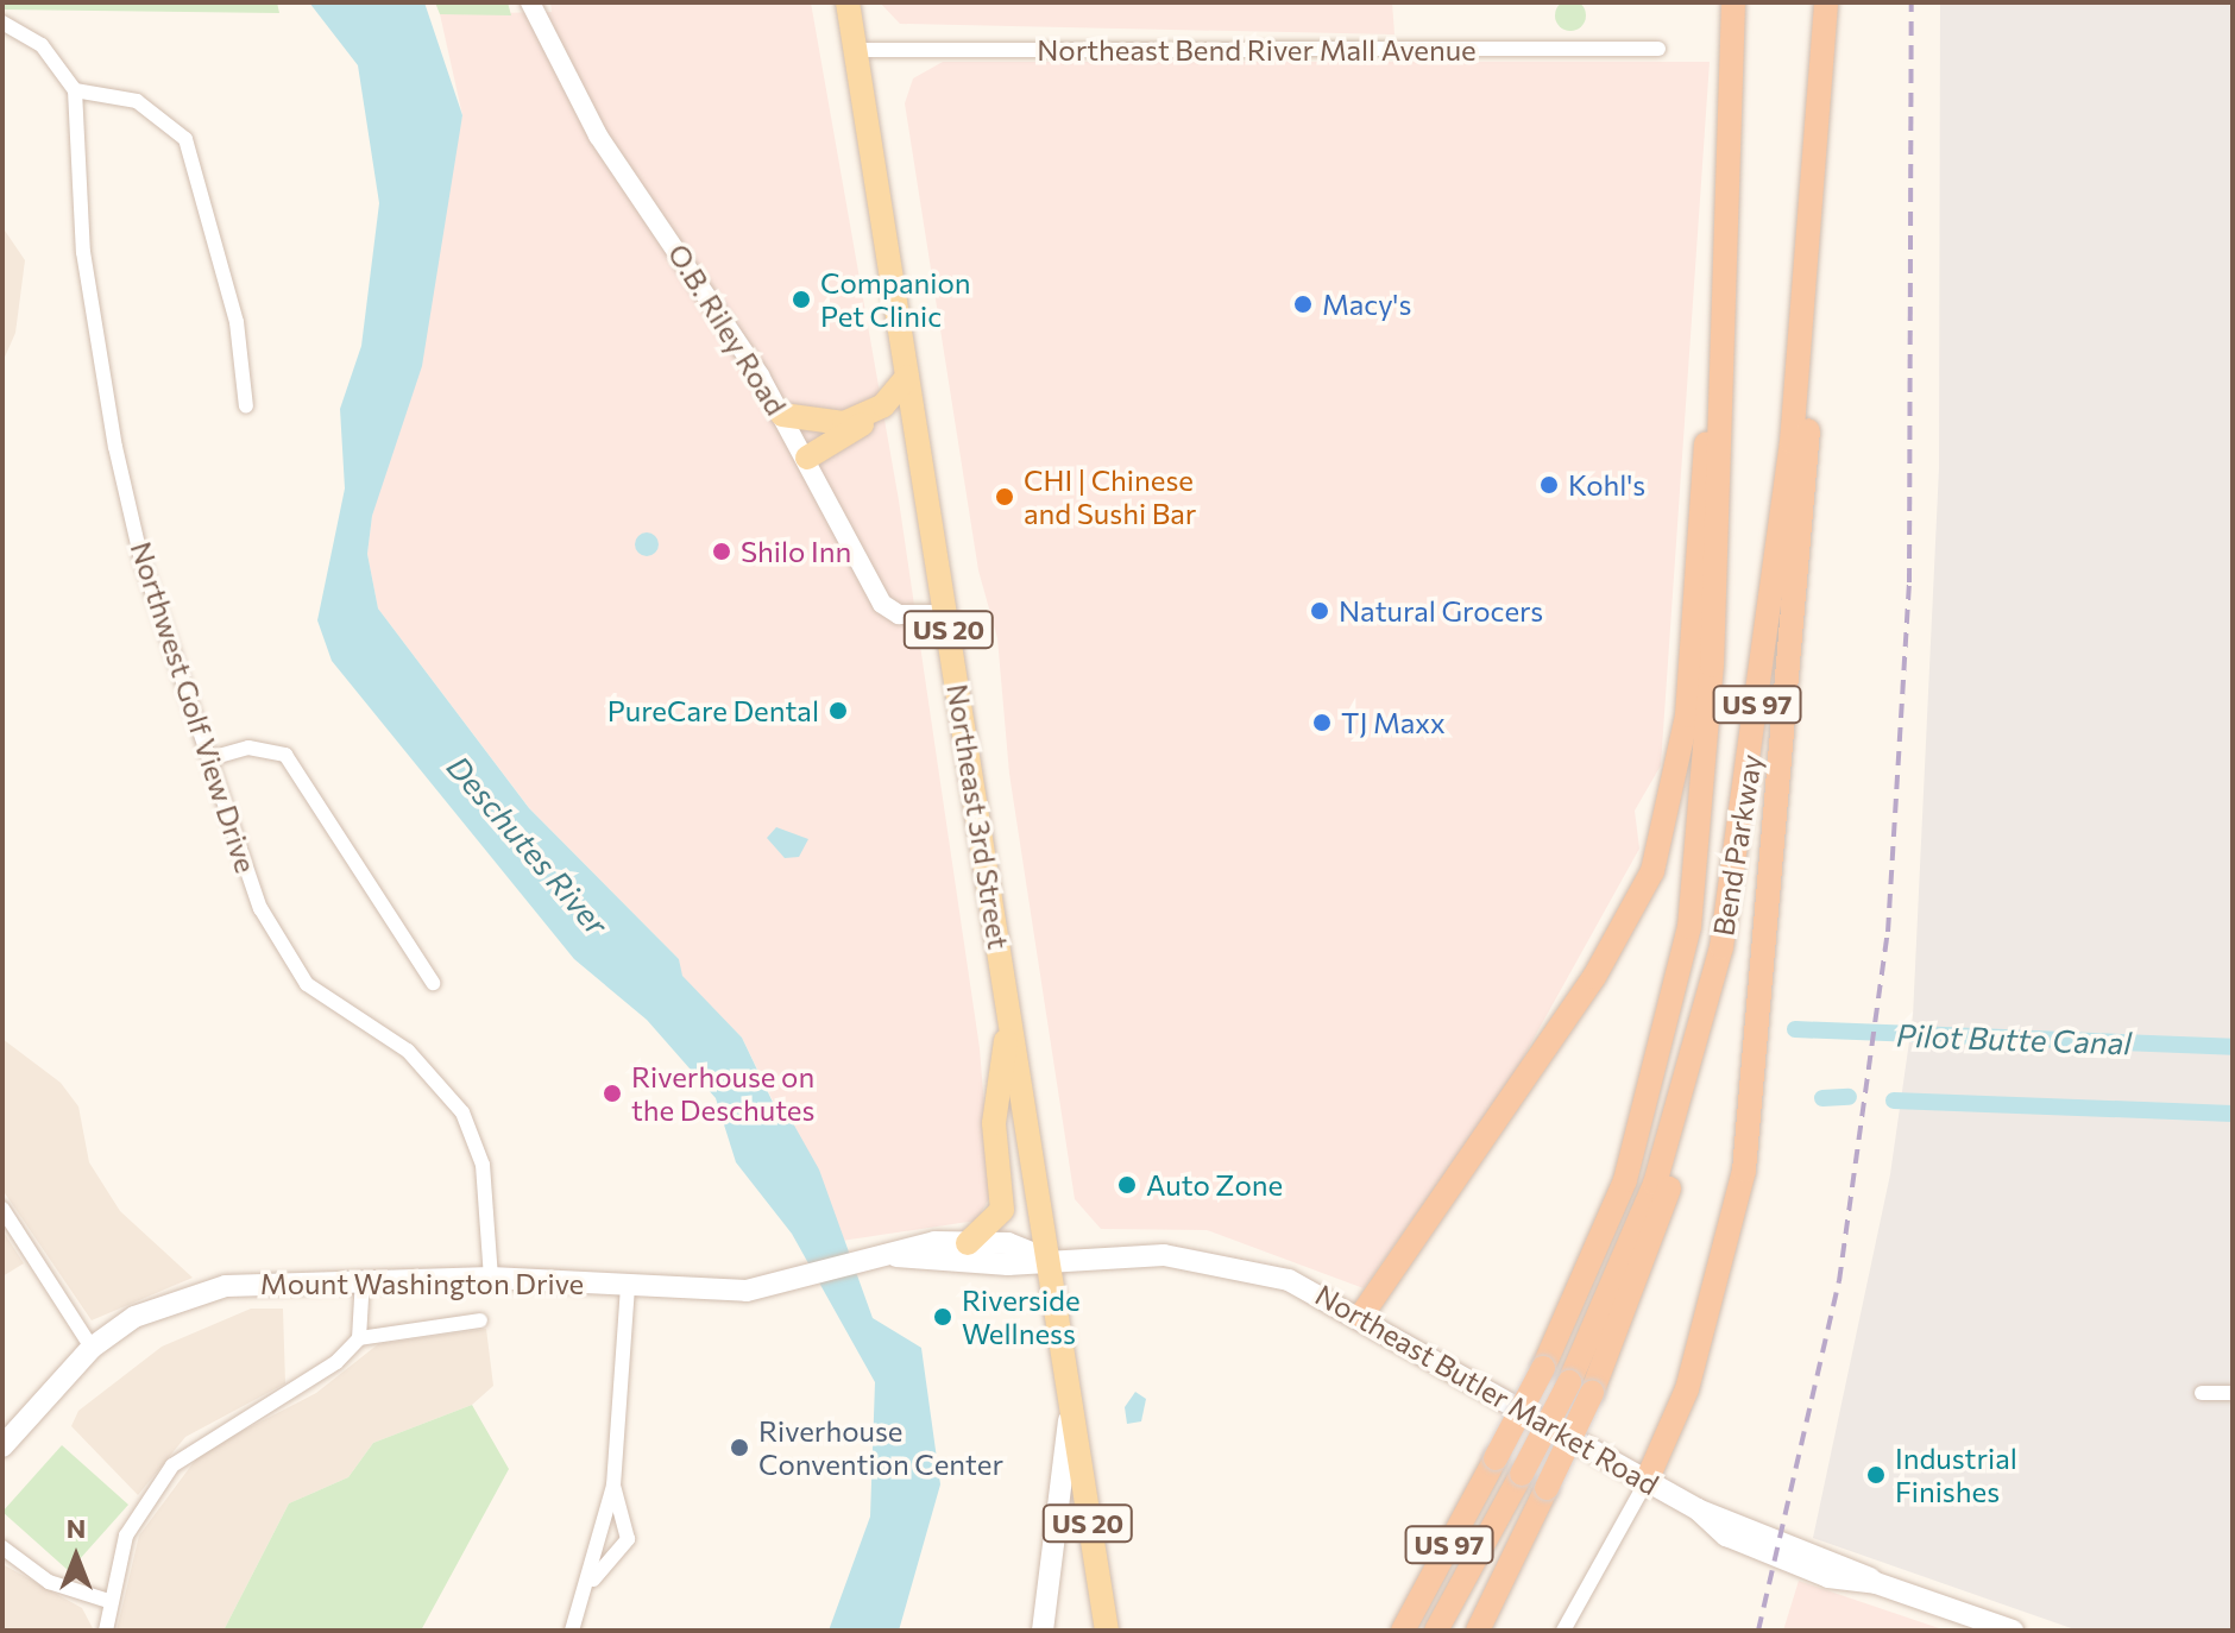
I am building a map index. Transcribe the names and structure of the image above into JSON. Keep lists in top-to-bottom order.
{
  "streets": {
    "highway": ["US 97", "Bend Parkway"],
    "main road": [
      "US 20",
      "Northeast 3rd Street",
      "Mount Washington Drive",
      "Northeast Butler Market Road"
    ],
    "street": ["Northeast Bend River Mall Avenue", "O.B. Riley Road", "Northwest Golf View Drive"]
  },
  "crossings": [
    ["Northeast Bend River Mall Avenue", "Northeast 3rd Street"],
    ["O.B. Riley Road", "Northeast 3rd Street"],
    ["Northwest Golf View Drive", "Mount Washington Drive"],
    ["Northeast 3rd Street", "Mount Washington Drive"],
    ["Northeast 3rd Street", "Northeast Butler Market Road"],
    ["Mount Washington Drive", "Northeast Butler Market Road"]
  ],
  "water": ["Deschutes River", "Pilot Butte Canal"],
  "places": [
    "Companion Pet Clinic",
    "Macy's",
    "Kohl's",
    "CHI | Chinese and Sushi Bar",
    "Shilo Inn",
    "Natural Grocers",
    "PureCare Dental",
    "TJ Maxx",
    "Riverhouse on the Deschutes",
    "Auto Zone",
    "Riverside Wellness",
    "Riverhouse Convention Center",
    "Industrial Finishes"
  ],
  "north": "top"
}
